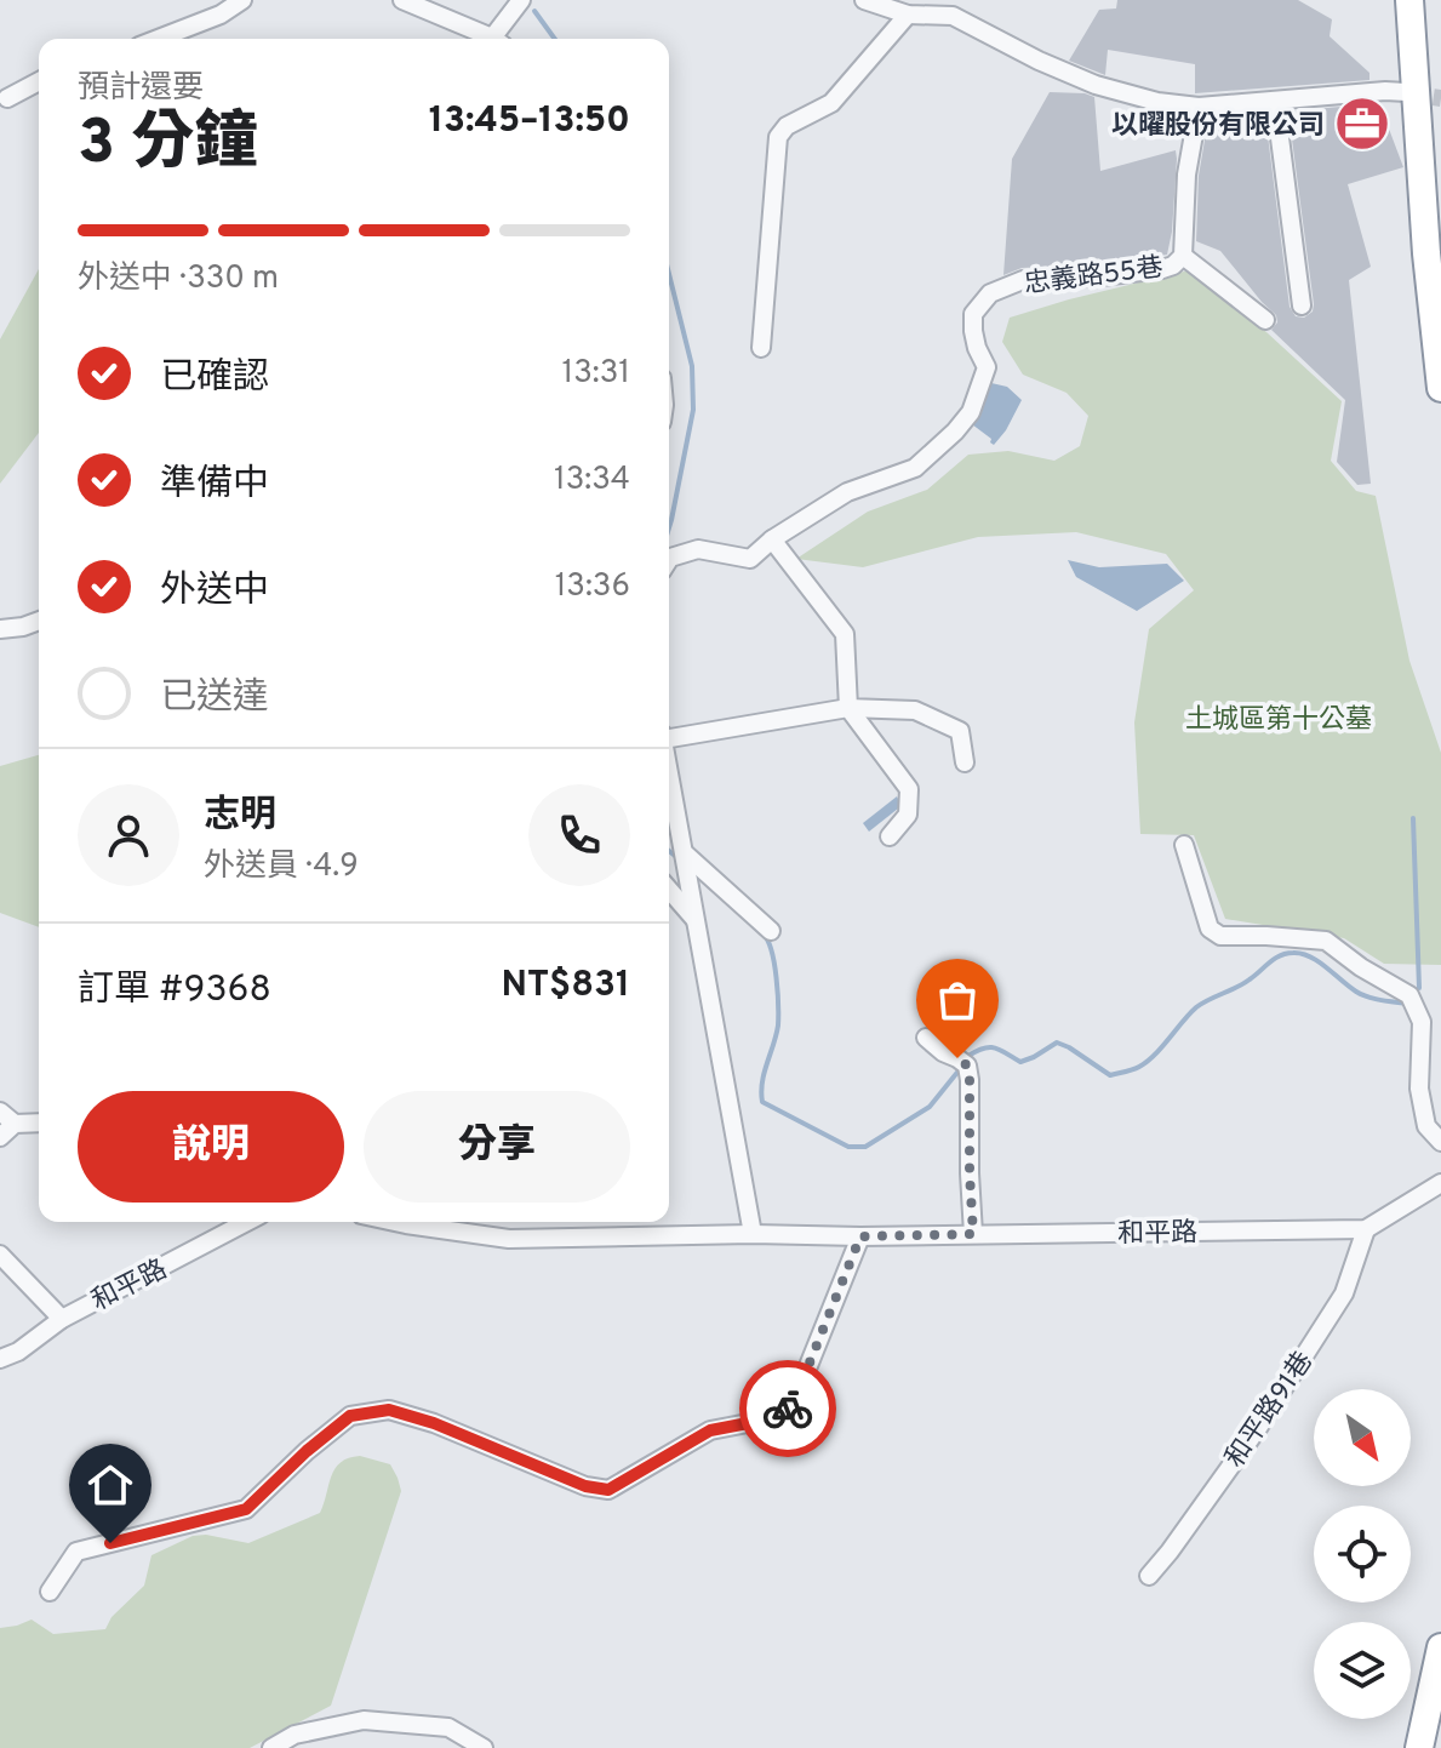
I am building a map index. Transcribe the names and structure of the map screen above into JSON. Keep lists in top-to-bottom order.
{
  "streets": {
    "street": ["忠義路55巷", "和平路", "和平路91巷"]
  },
  "crossings": [
    ["和平路", "和平路91巷"]
  ],
  "parks": ["土城區第十公墓"],
  "places": {
    "office": ["以曜股份有限公司"]
  },
  "north": "bottom right",
  "page": {
    "heading": ["3 分鐘", "預計還要", "13:45–13:50"],
    "panel": [
      "志明",
      "外送員 · 4.9",
      "訂單 #9368",
      "NT$831"
    ],
    "bar": "外送中 · 330 m",
    "list": [
      ["已確認", "13:31"],
      ["準備中", "13:34"],
      ["外送中", "13:36"],
      "已送達"
    ],
    "buttons": ["說明", "分享"]
  }
}
